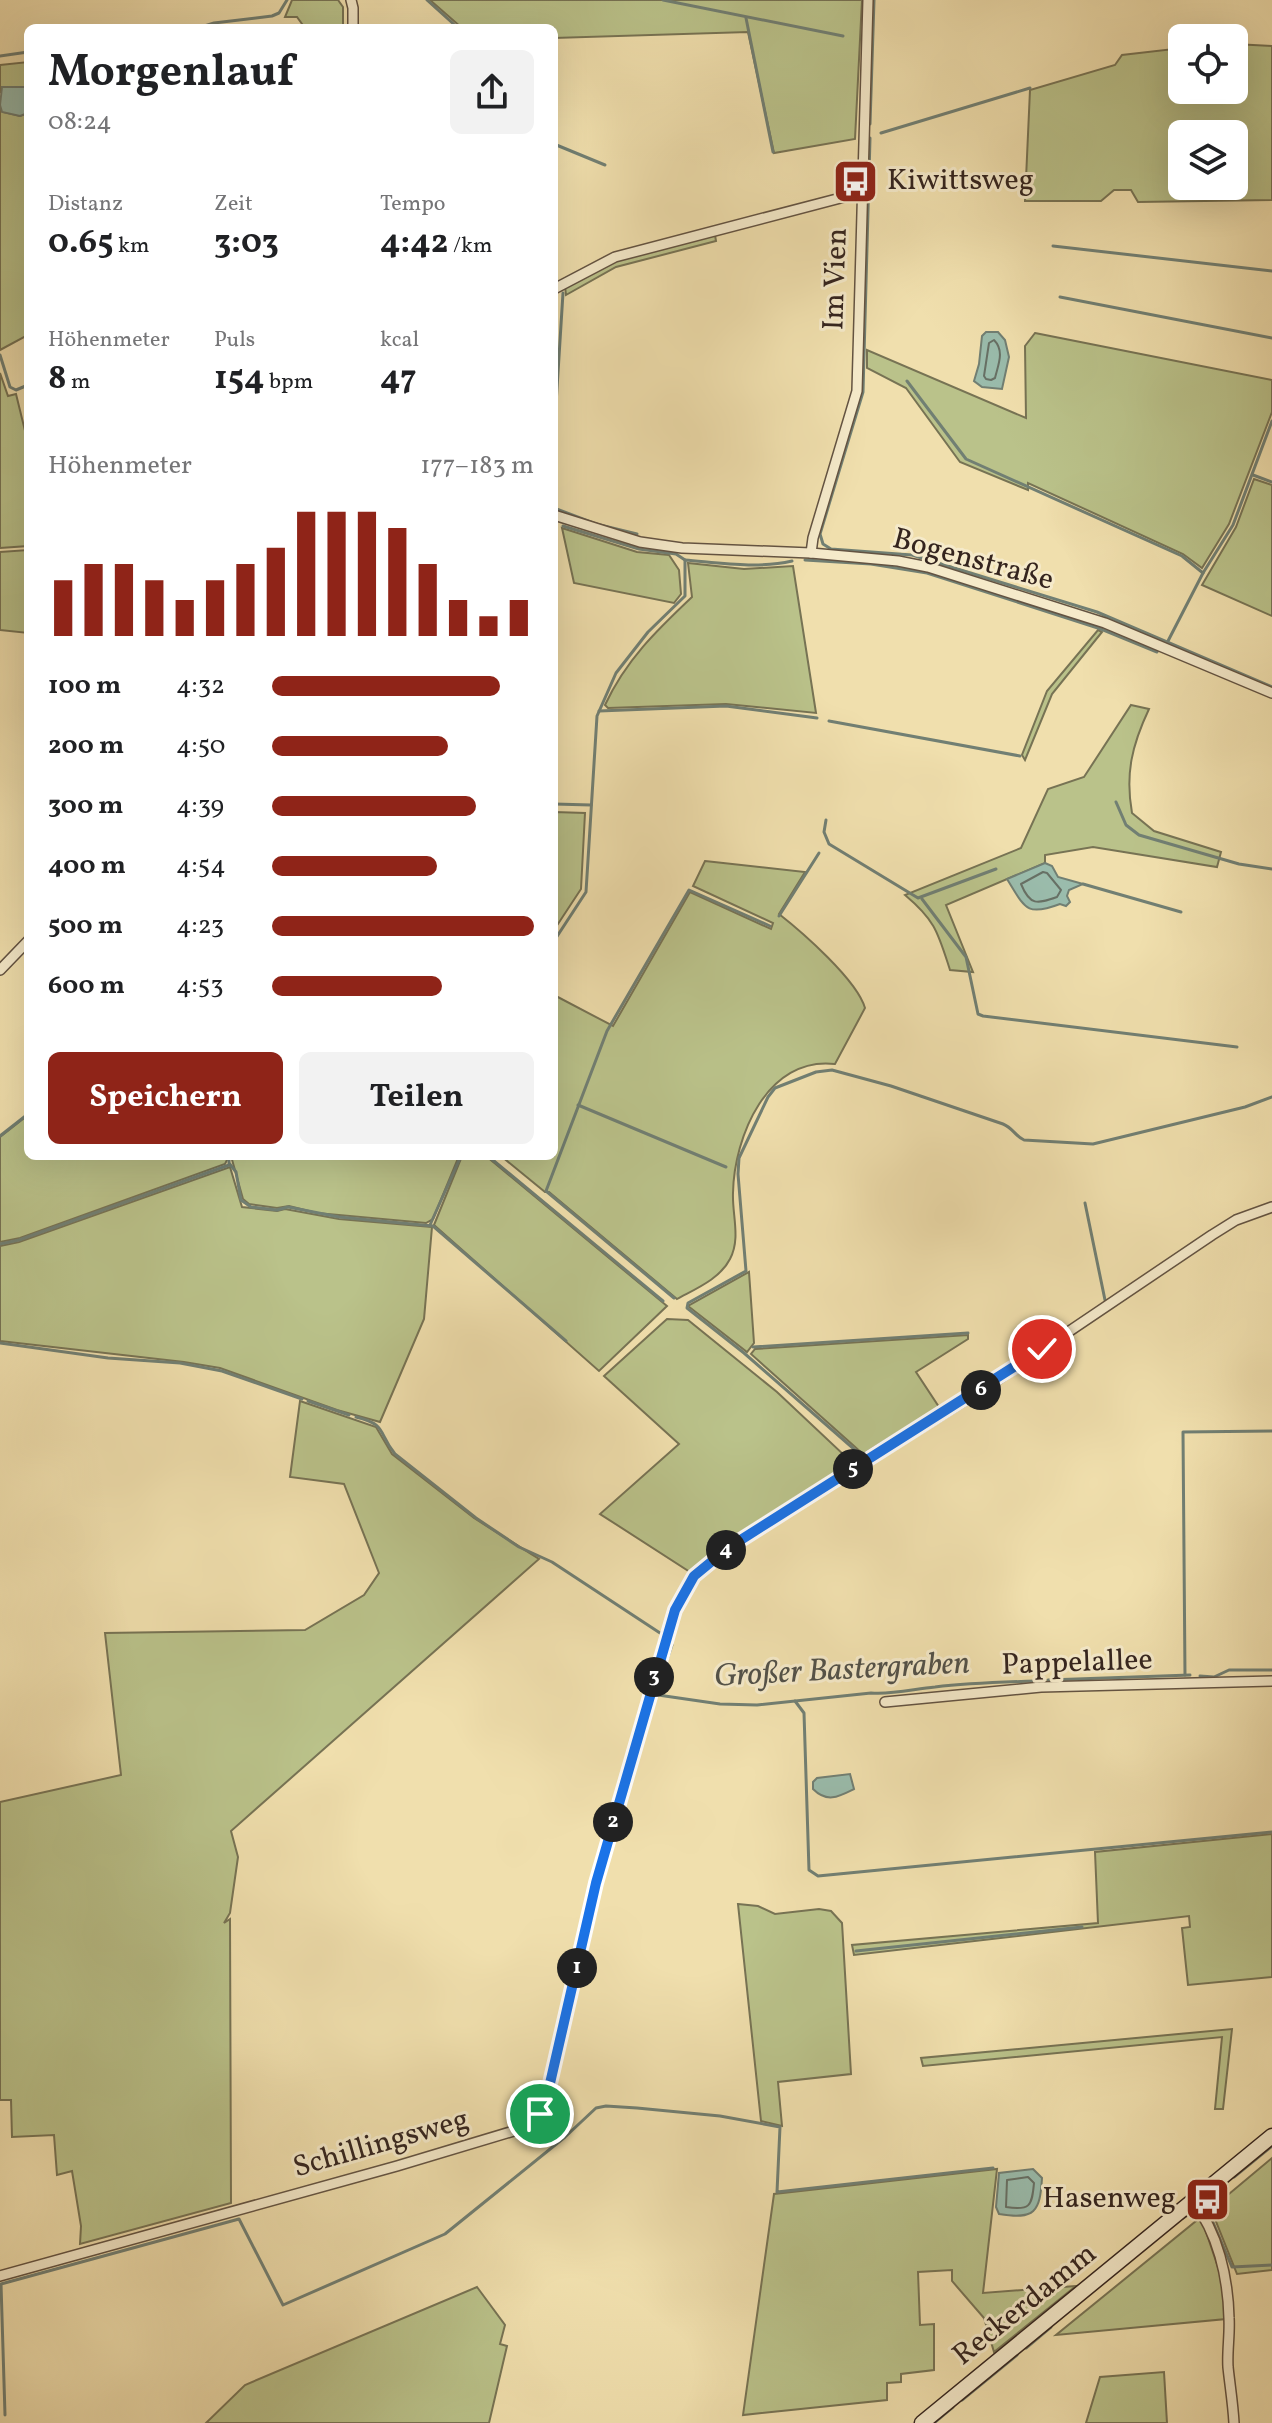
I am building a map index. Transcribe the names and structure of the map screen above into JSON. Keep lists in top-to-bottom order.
{
  "streets": {
    "street": [
      "Im Vien",
      "Bogenstraße",
      "Pappelallee",
      "Schillingsweg",
      "Reckerdamm"
    ]
  },
  "crossings": [
    ["Im Vien", "Bogenstraße"]
  ],
  "water": ["Großer Bastergraben"],
  "places": {
    "bus stop": ["Kiwittsweg", "Hasenweg"]
  },
  "page": {
    "heading": ["Morgenlauf", "08:24"],
    "stats": [
      ["Distanz", "0.65 km"],
      ["Zeit", "3:03"],
      ["Tempo", "4:42 /km"],
      ["Höhenmeter", "8 m"],
      ["Puls", "154 bpm"],
      ["kcal", "47"]
    ],
    "chart": ["Höhenmeter", "177–183 m"],
    "list": [
      {
        "name": "100 m",
        "note": "4:32"
      },
      {
        "name": "200 m",
        "note": "4:50"
      },
      {
        "name": "300 m",
        "note": "4:39"
      },
      {
        "name": "400 m",
        "note": "4:54"
      },
      {
        "name": "500 m",
        "note": "4:23"
      },
      {
        "name": "600 m",
        "note": "4:53"
      }
    ],
    "buttons": ["Speichern", "Teilen"],
    "pins": [
      "6",
      "5",
      "4",
      "3",
      "2",
      "1"
    ]
  }
}
